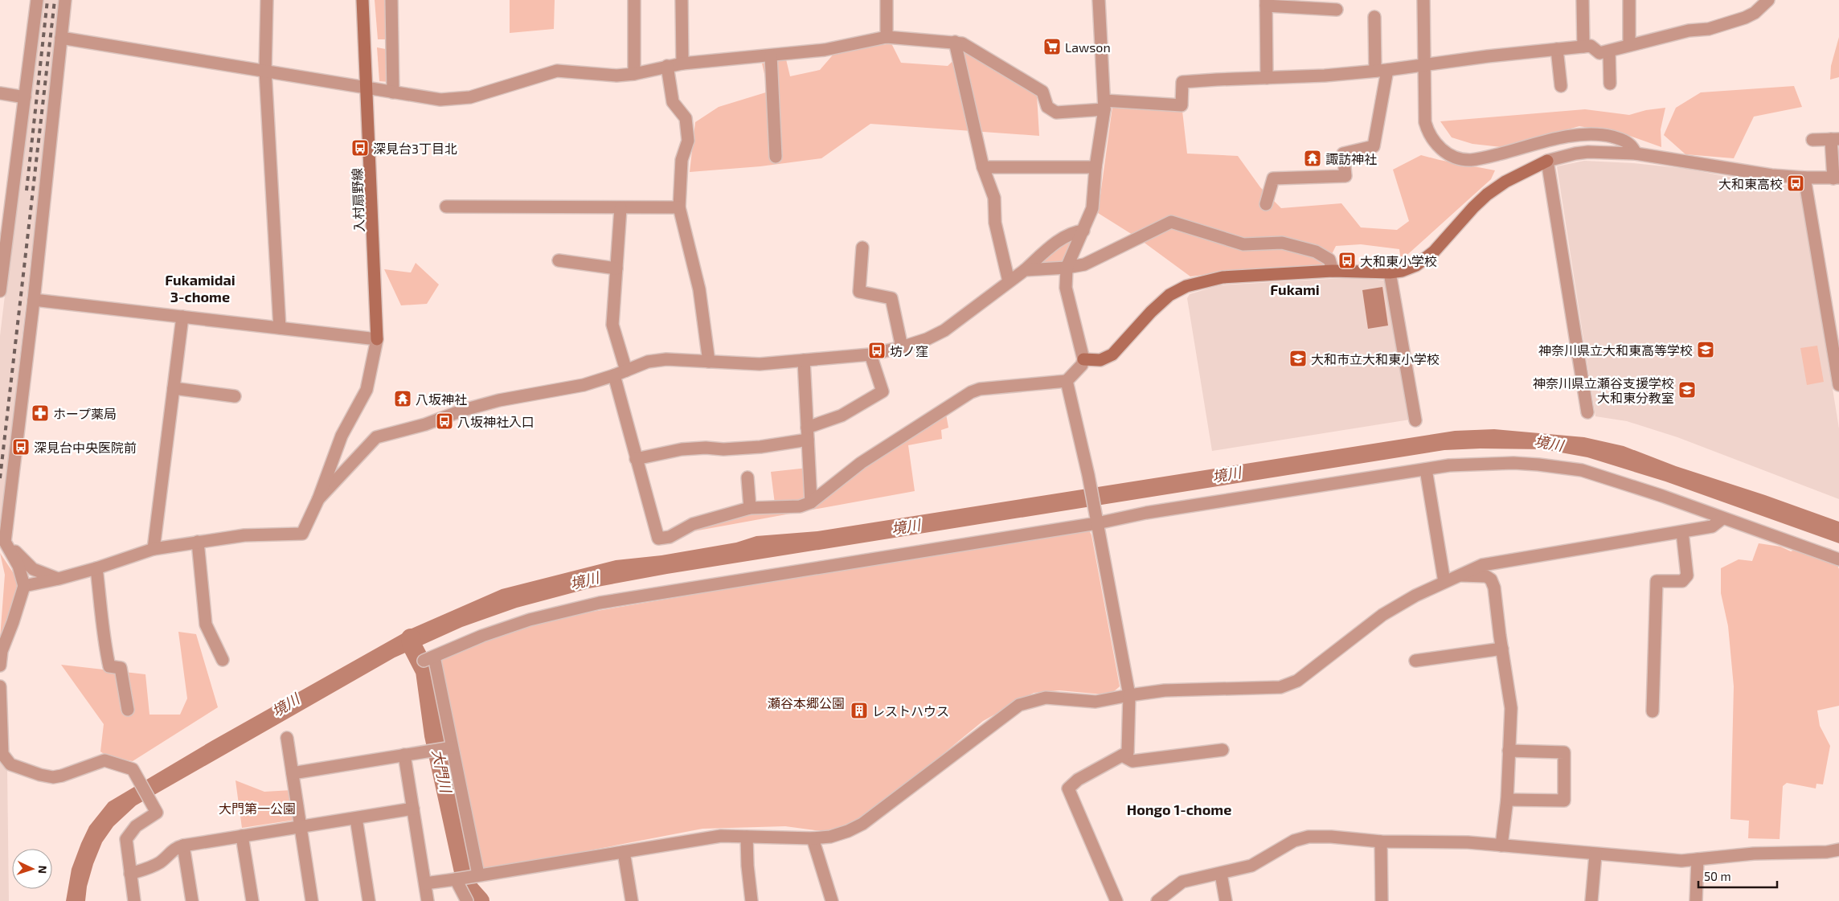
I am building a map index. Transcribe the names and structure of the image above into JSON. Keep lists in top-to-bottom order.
{
  "streets": {
    "street": ["入村扇野線"]
  },
  "districts": ["Fukamidai 3-chome", "Fukami", "Hongo 1-chome"],
  "water": ["境川", "大門川"],
  "parks": ["瀬谷本郷公園", "大門第一公園"],
  "places": {
    "supermarket": ["Lawson"],
    "bus stop": [
      "深見台3丁目北",
      "大和東高校",
      "大和東小学校",
      "坊ノ窪",
      "八坂神社入口",
      "深見台中央医院前"
    ],
    "temple": ["諏訪神社", "八坂神社"],
    "school or university": ["神奈川県立大和東高等学校", "大和市立大和東小学校", "神奈川県立瀬谷支援学校 大和東分教室"],
    "pharmacy": ["ホープ薬局"],
    "building": ["レストハウス"]
  },
  "scale_bar": "50 m",
  "north": "right"
}
